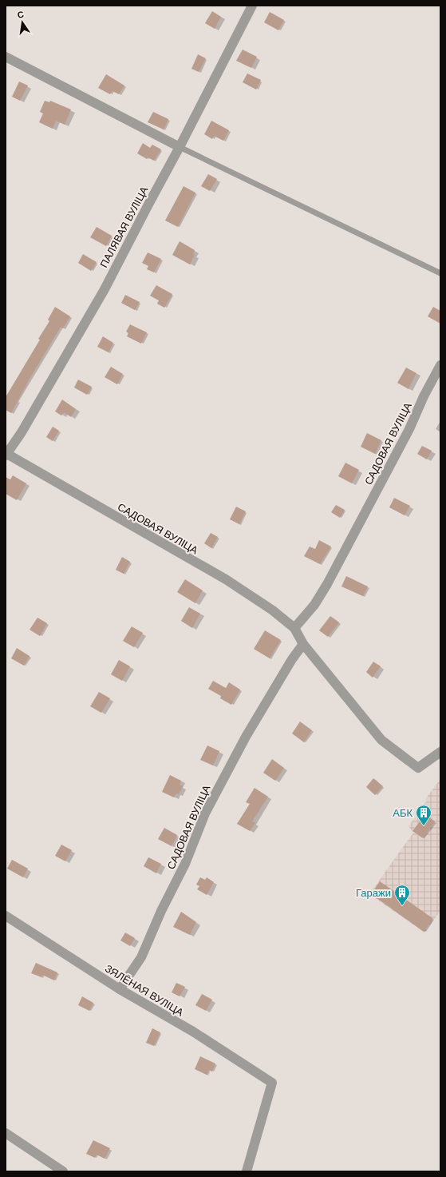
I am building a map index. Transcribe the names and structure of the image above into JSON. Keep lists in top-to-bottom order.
{
  "streets": {
    "street": ["ПАЛЯВАЯ ВУЛІЦА", "САДОВАЯ ВУЛІЦА", "ЗЯЛЁНАЯ ВУЛІЦА"]
  },
  "crossings": [
    ["ПАЛЯВАЯ ВУЛІЦА", "САДОВАЯ ВУЛІЦА"],
    ["САДОВАЯ ВУЛІЦА", "ЗЯЛЁНАЯ ВУЛІЦА"]
  ],
  "places": {
    "building": ["АБК", "Гаражи"]
  },
  "north": "top"
}
